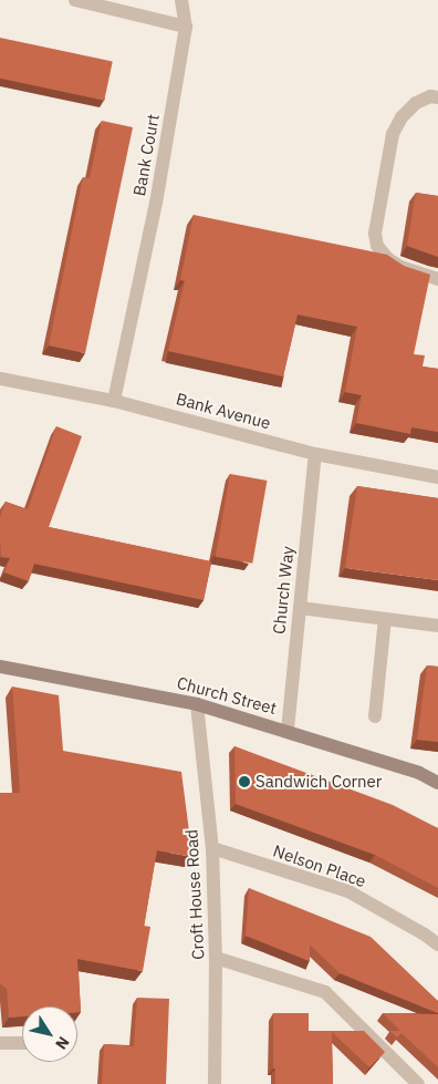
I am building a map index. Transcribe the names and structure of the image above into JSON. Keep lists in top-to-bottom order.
{
  "streets": {
    "main road": ["Church Street"],
    "street": [
      "Bank Court",
      "Bank Avenue",
      "Church Way",
      "Nelson Place",
      "Croft House Road"
    ]
  },
  "crossings": [
    ["Bank Court", "Bank Avenue"],
    ["Bank Avenue", "Church Way"],
    ["Church Way", "Church Street"],
    ["Church Street", "Croft House Road"],
    ["Nelson Place", "Croft House Road"]
  ],
  "places": ["Sandwich Corner"],
  "north": "bottom right"
}
